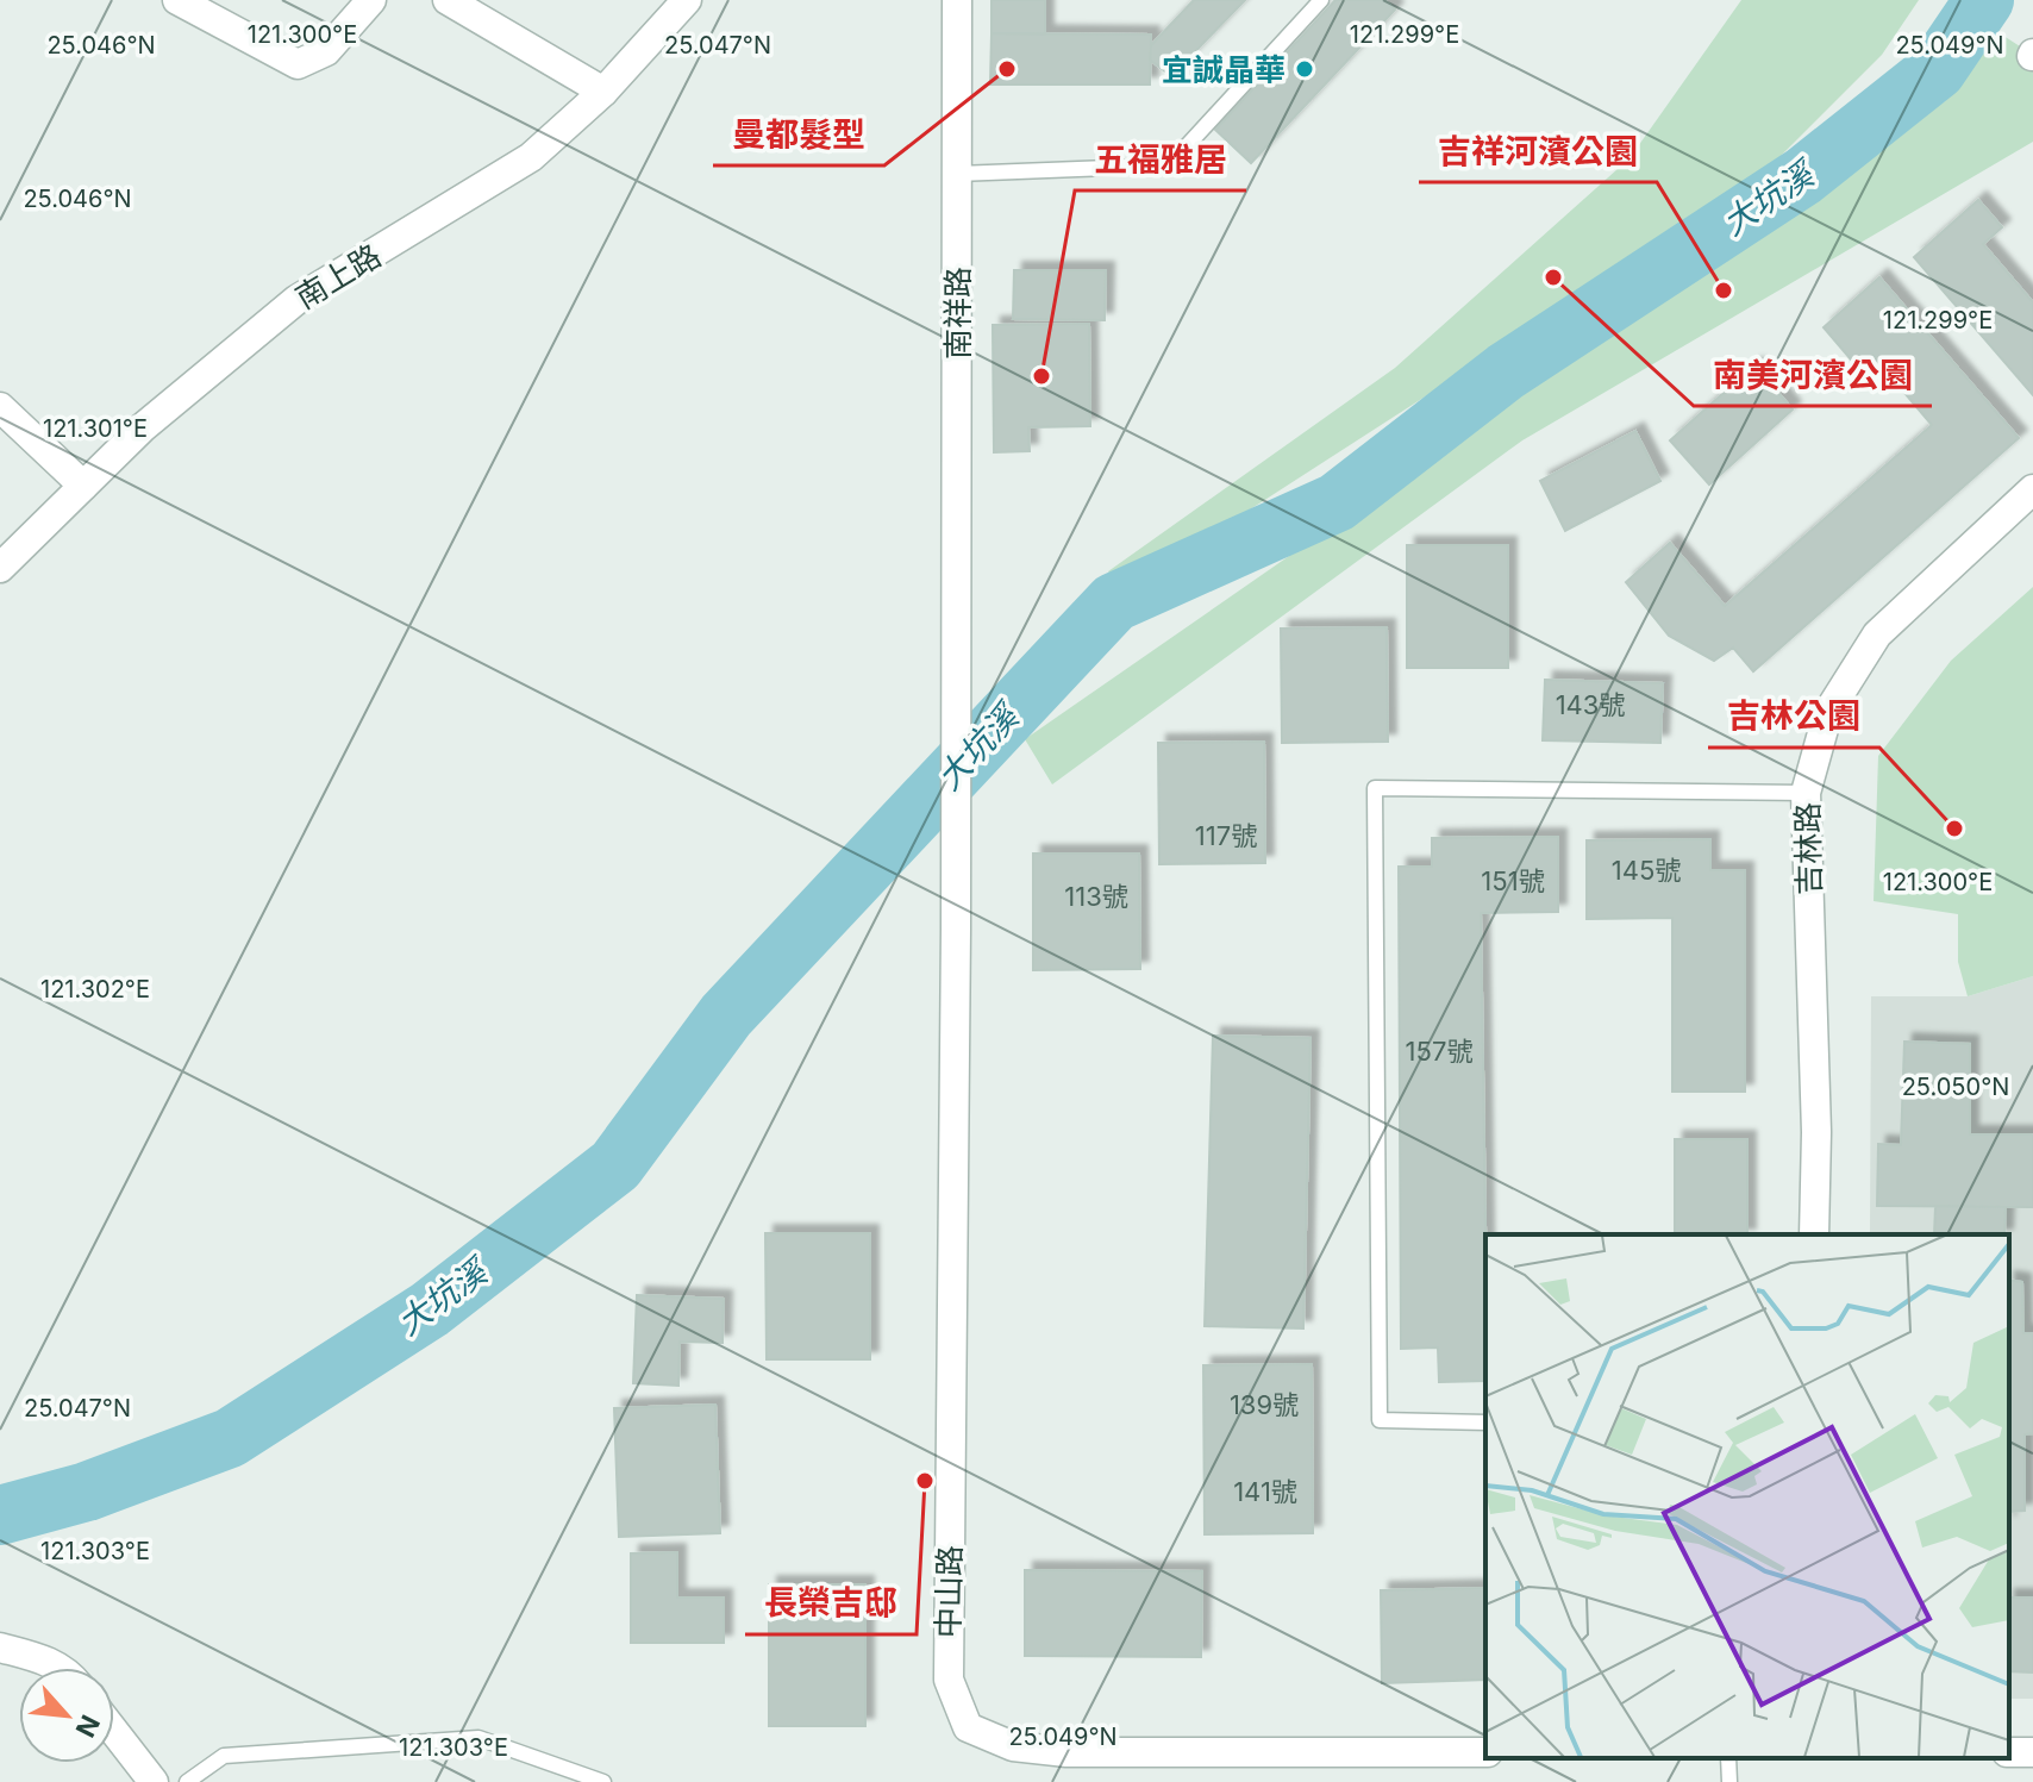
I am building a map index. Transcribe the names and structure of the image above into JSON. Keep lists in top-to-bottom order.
{
  "streets": {
    "street": [
      "南上路",
      "南祥路",
      "吉林路",
      "中山路"
    ]
  },
  "crossings": [
    ["南祥路", "中山路"]
  ],
  "water": ["大坑溪"],
  "places": [
    "曼都髮型",
    "宜誠晶華",
    "南美河濱公園",
    "吉祥河濱公園",
    "五福雅居",
    "吉林公園",
    "長榮吉邸"
  ],
  "house_numbers": [
    "143號",
    "117號",
    "145號",
    "151號",
    "113號",
    "157號",
    "139號",
    "141號"
  ],
  "north": "bottom right",
  "coordinates": [
    "121.300°E",
    "121.299°E",
    "25.046°N",
    "25.047°N",
    "25.049°N",
    "121.301°E",
    "121.302°E",
    "25.050°N",
    "121.303°E"
  ]
}
